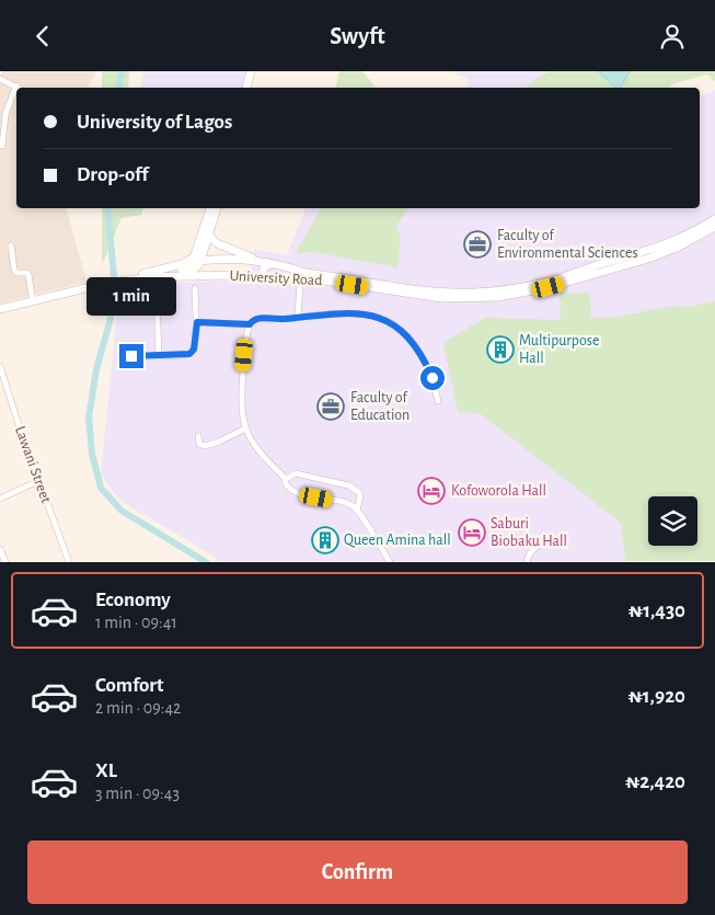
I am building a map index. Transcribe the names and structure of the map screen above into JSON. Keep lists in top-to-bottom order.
{
  "streets": {
    "main road": ["University Road"],
    "street": ["Lawani Street"]
  },
  "places": {
    "office": ["Faculty of Environmental Sciences", "Faculty of Education"],
    "building": ["Multipurpose Hall", "Queen Amina hall"],
    "hotel": ["Kofoworola Hall", "Saburi Biobaku Hall"]
  },
  "page": {
    "header": "Swyft",
    "banner": ["University of Lagos", "Drop-off"],
    "bubble": "1 min",
    "list": [
      {
        "name": "Economy",
        "note": "1 min · 09:41",
        "value": "₦1,430"
      },
      {
        "name": "Comfort",
        "note": "2 min · 09:42",
        "value": "₦1,920"
      },
      {
        "name": "XL",
        "note": "3 min · 09:43",
        "value": "₦2,420"
      }
    ],
    "buttons": "Confirm"
  }
}
